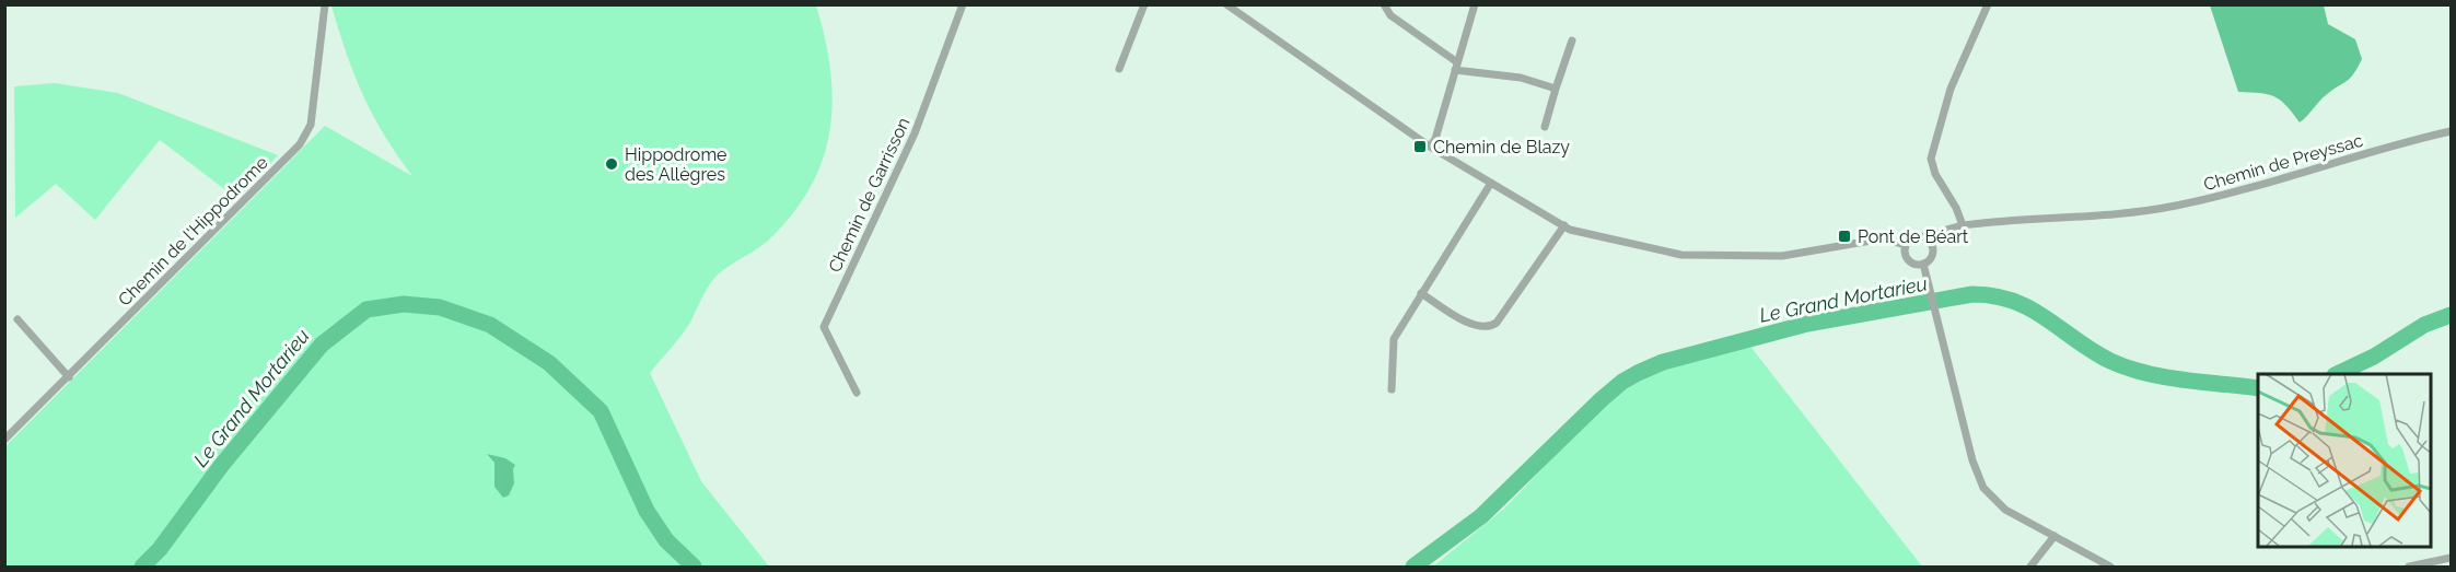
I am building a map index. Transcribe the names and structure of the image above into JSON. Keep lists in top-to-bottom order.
{
  "streets": {
    "street": ["Chemin de Preyssac", "Chemin de Garrisson", "Chemin de l'Hippodrome"]
  },
  "water": ["Le Grand Mortarieu"],
  "places": {
    "transit": ["Chemin de Blazy", "Pont de Béart"],
    "other": ["Hippodrome des Allègres"]
  }
}
